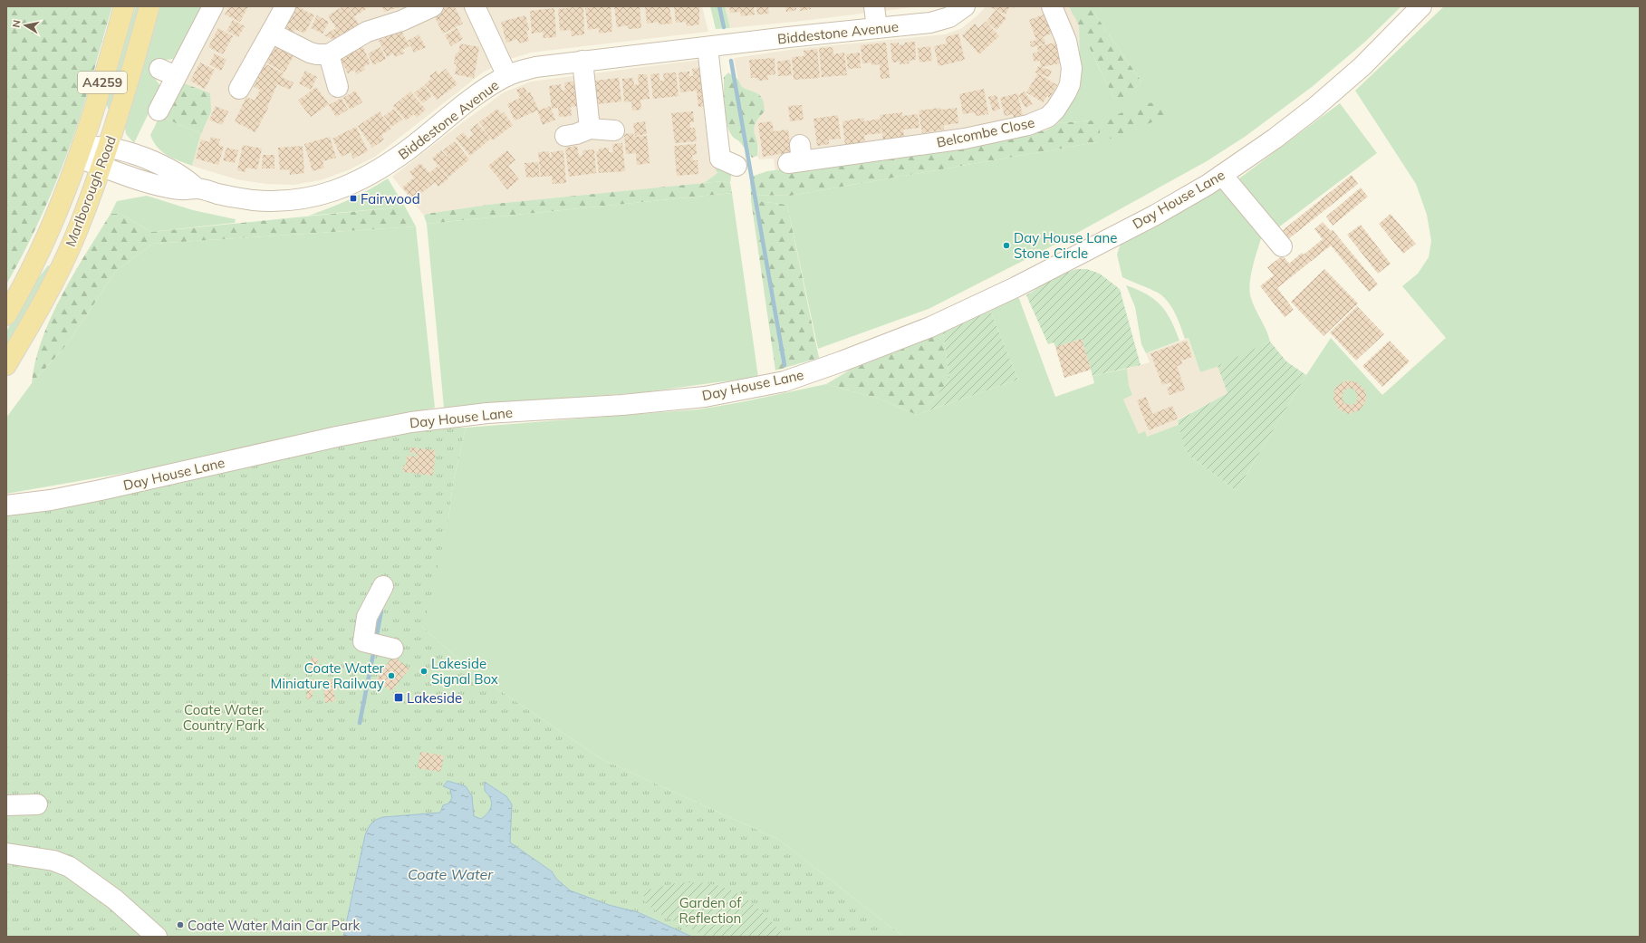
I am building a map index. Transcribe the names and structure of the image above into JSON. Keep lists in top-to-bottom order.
{
  "streets": {
    "main road": ["A4259", "Marlborough Road"],
    "street": ["Biddestone Avenue", "Belcombe Close", "Day House Lane"]
  },
  "crossings": [
    ["Biddestone Avenue", "Marlborough Road"]
  ],
  "water": ["Coate Water"],
  "parks": ["Coate Water Country Park", "Garden of Reflection"],
  "places": {
    "transit": ["Fairwood", "Lakeside"],
    "other": [
      "Day House Lane Stone Circle",
      "Lakeside Signal Box",
      "Coate Water Miniature Railway",
      "Coate Water Main Car Park"
    ]
  },
  "north": "left"
}
